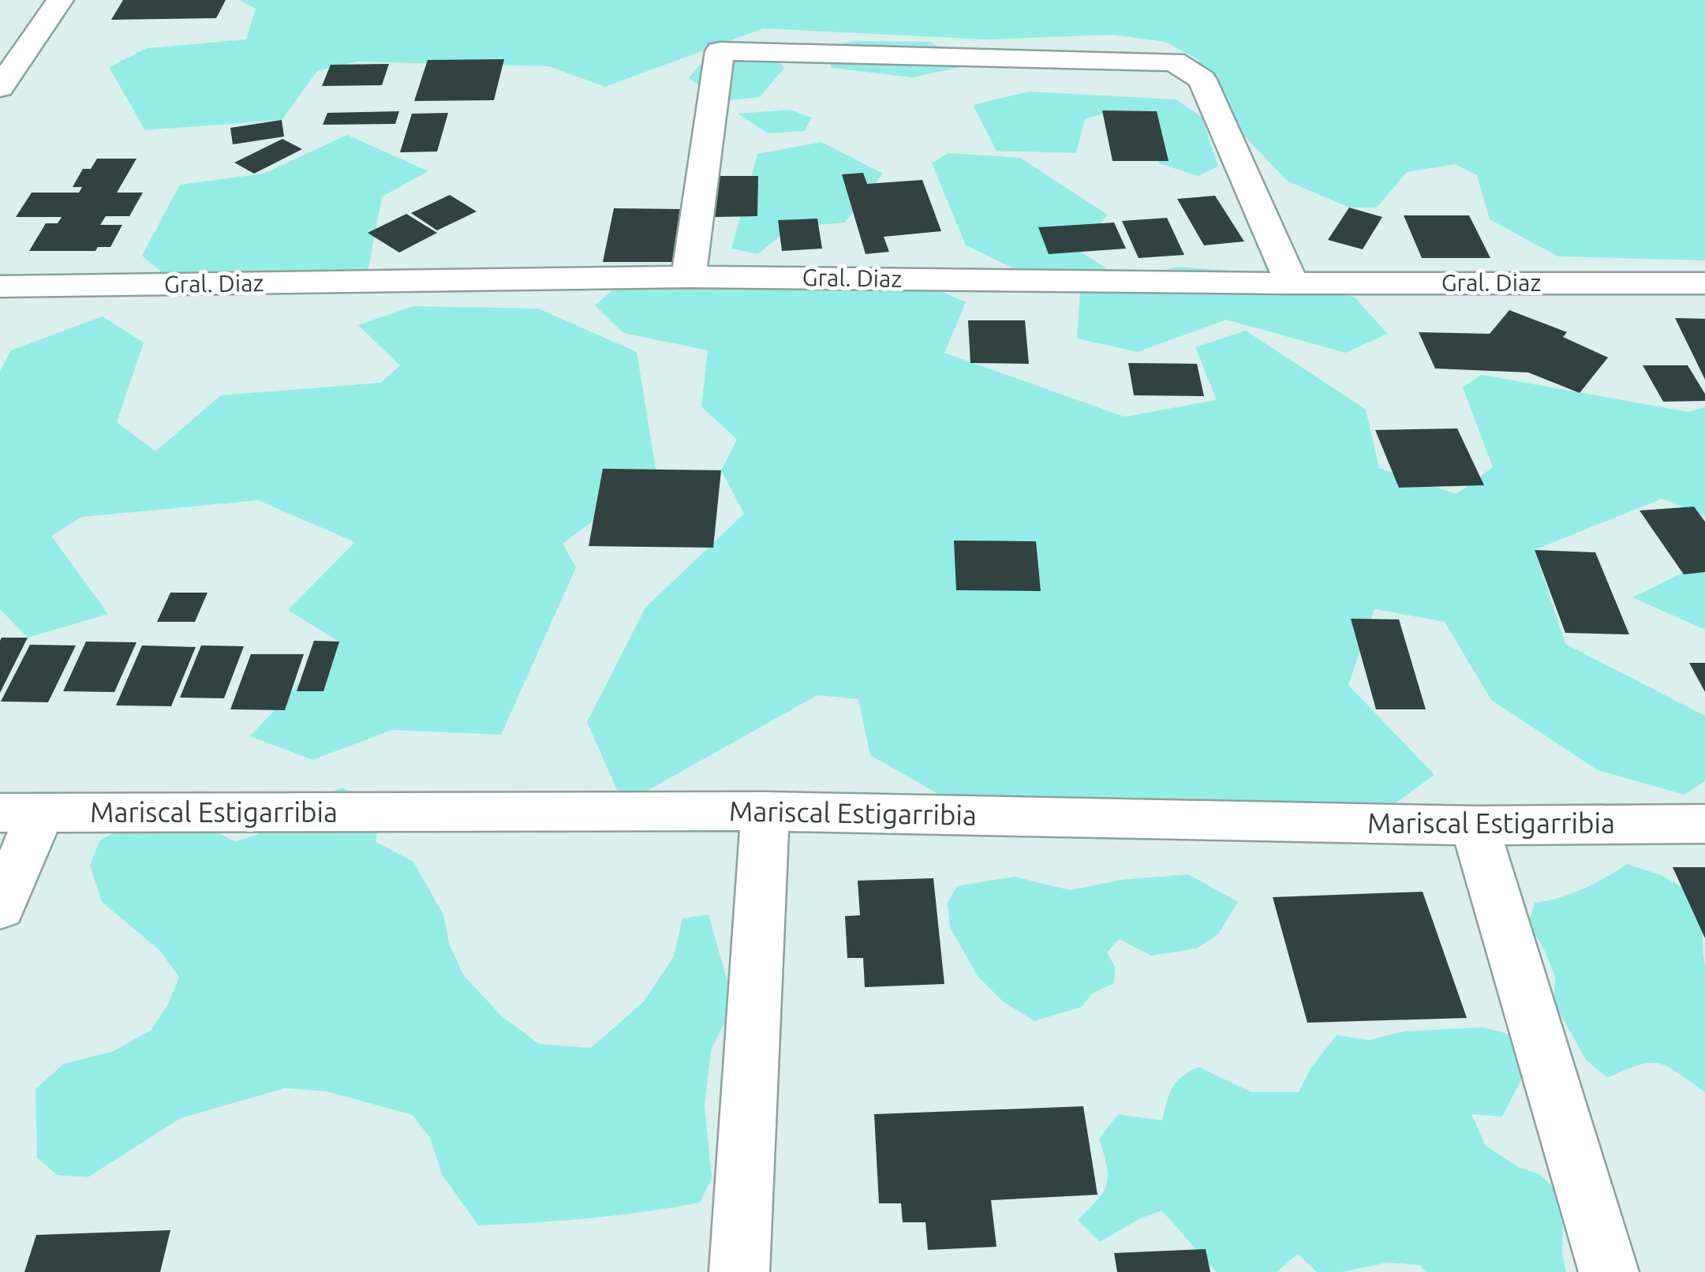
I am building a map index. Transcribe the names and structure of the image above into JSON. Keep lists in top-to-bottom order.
{
  "streets": {
    "street": ["Gral. Diaz", "Mariscal Estigarribia"]
  }
}
